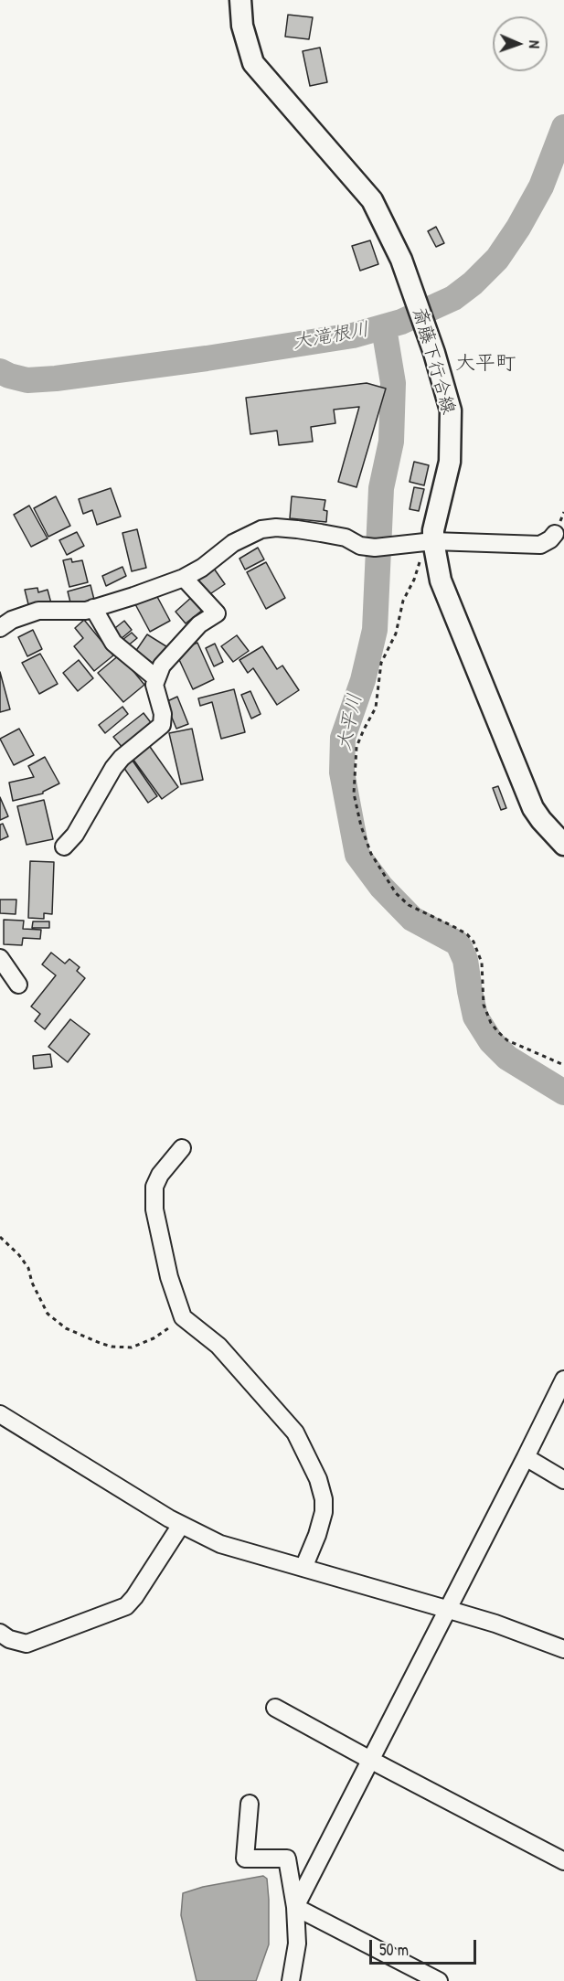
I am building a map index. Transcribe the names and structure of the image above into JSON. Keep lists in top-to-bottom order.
{
  "streets": {
    "main road": ["斎藤下行合線"]
  },
  "districts": ["大平町"],
  "water": ["大滝根川", "大平川"],
  "scale_bar": "50 m",
  "north": "right"
}
